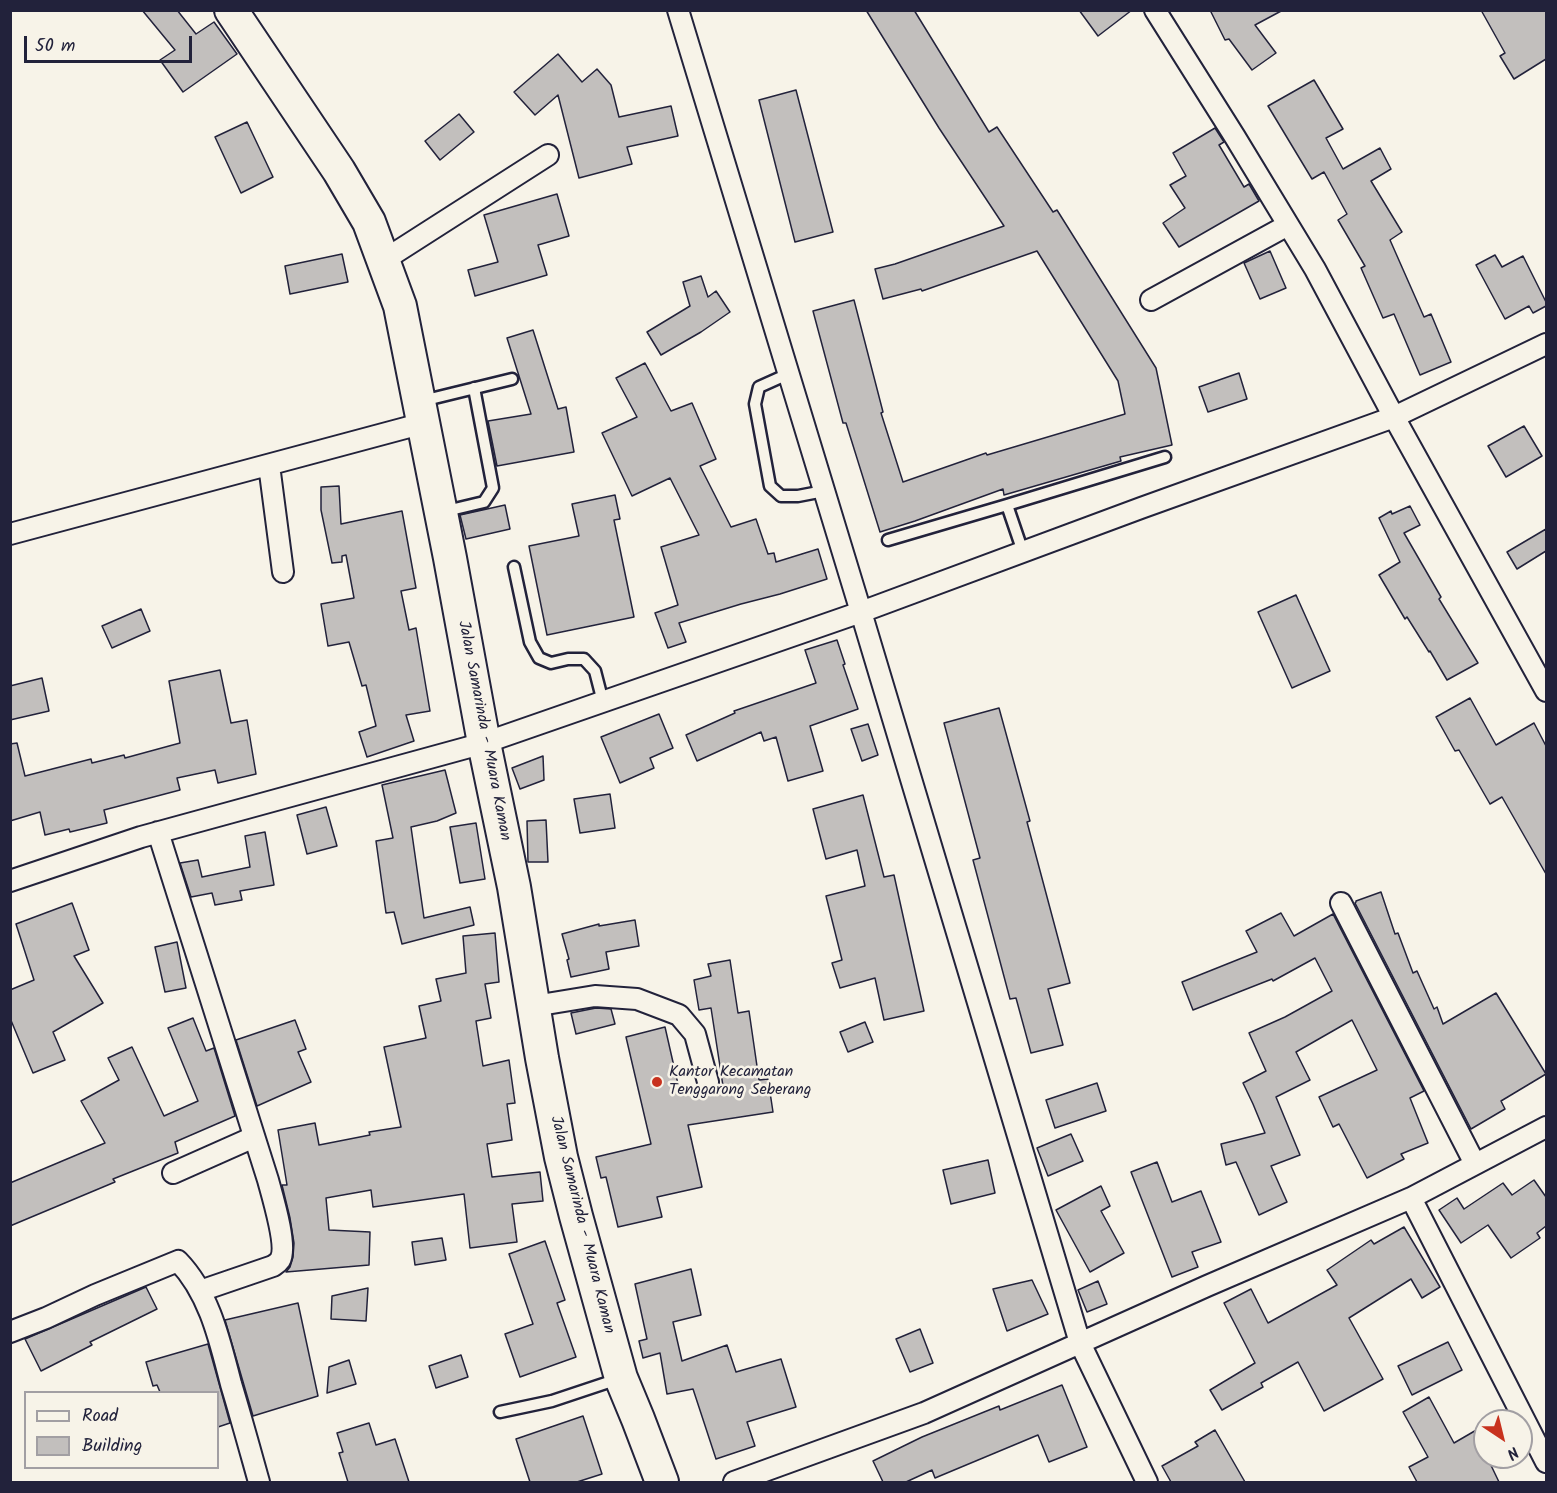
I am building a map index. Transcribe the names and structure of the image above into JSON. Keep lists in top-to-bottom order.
{
  "streets": {
    "main road": ["Jalan Samarinda - Muara Kaman"]
  },
  "places": ["Kantor Kecamatan Tenggarong Seberang"],
  "legend": ["Road", "Building"],
  "scale_bar": "50 m",
  "north": "bottom right"
}
